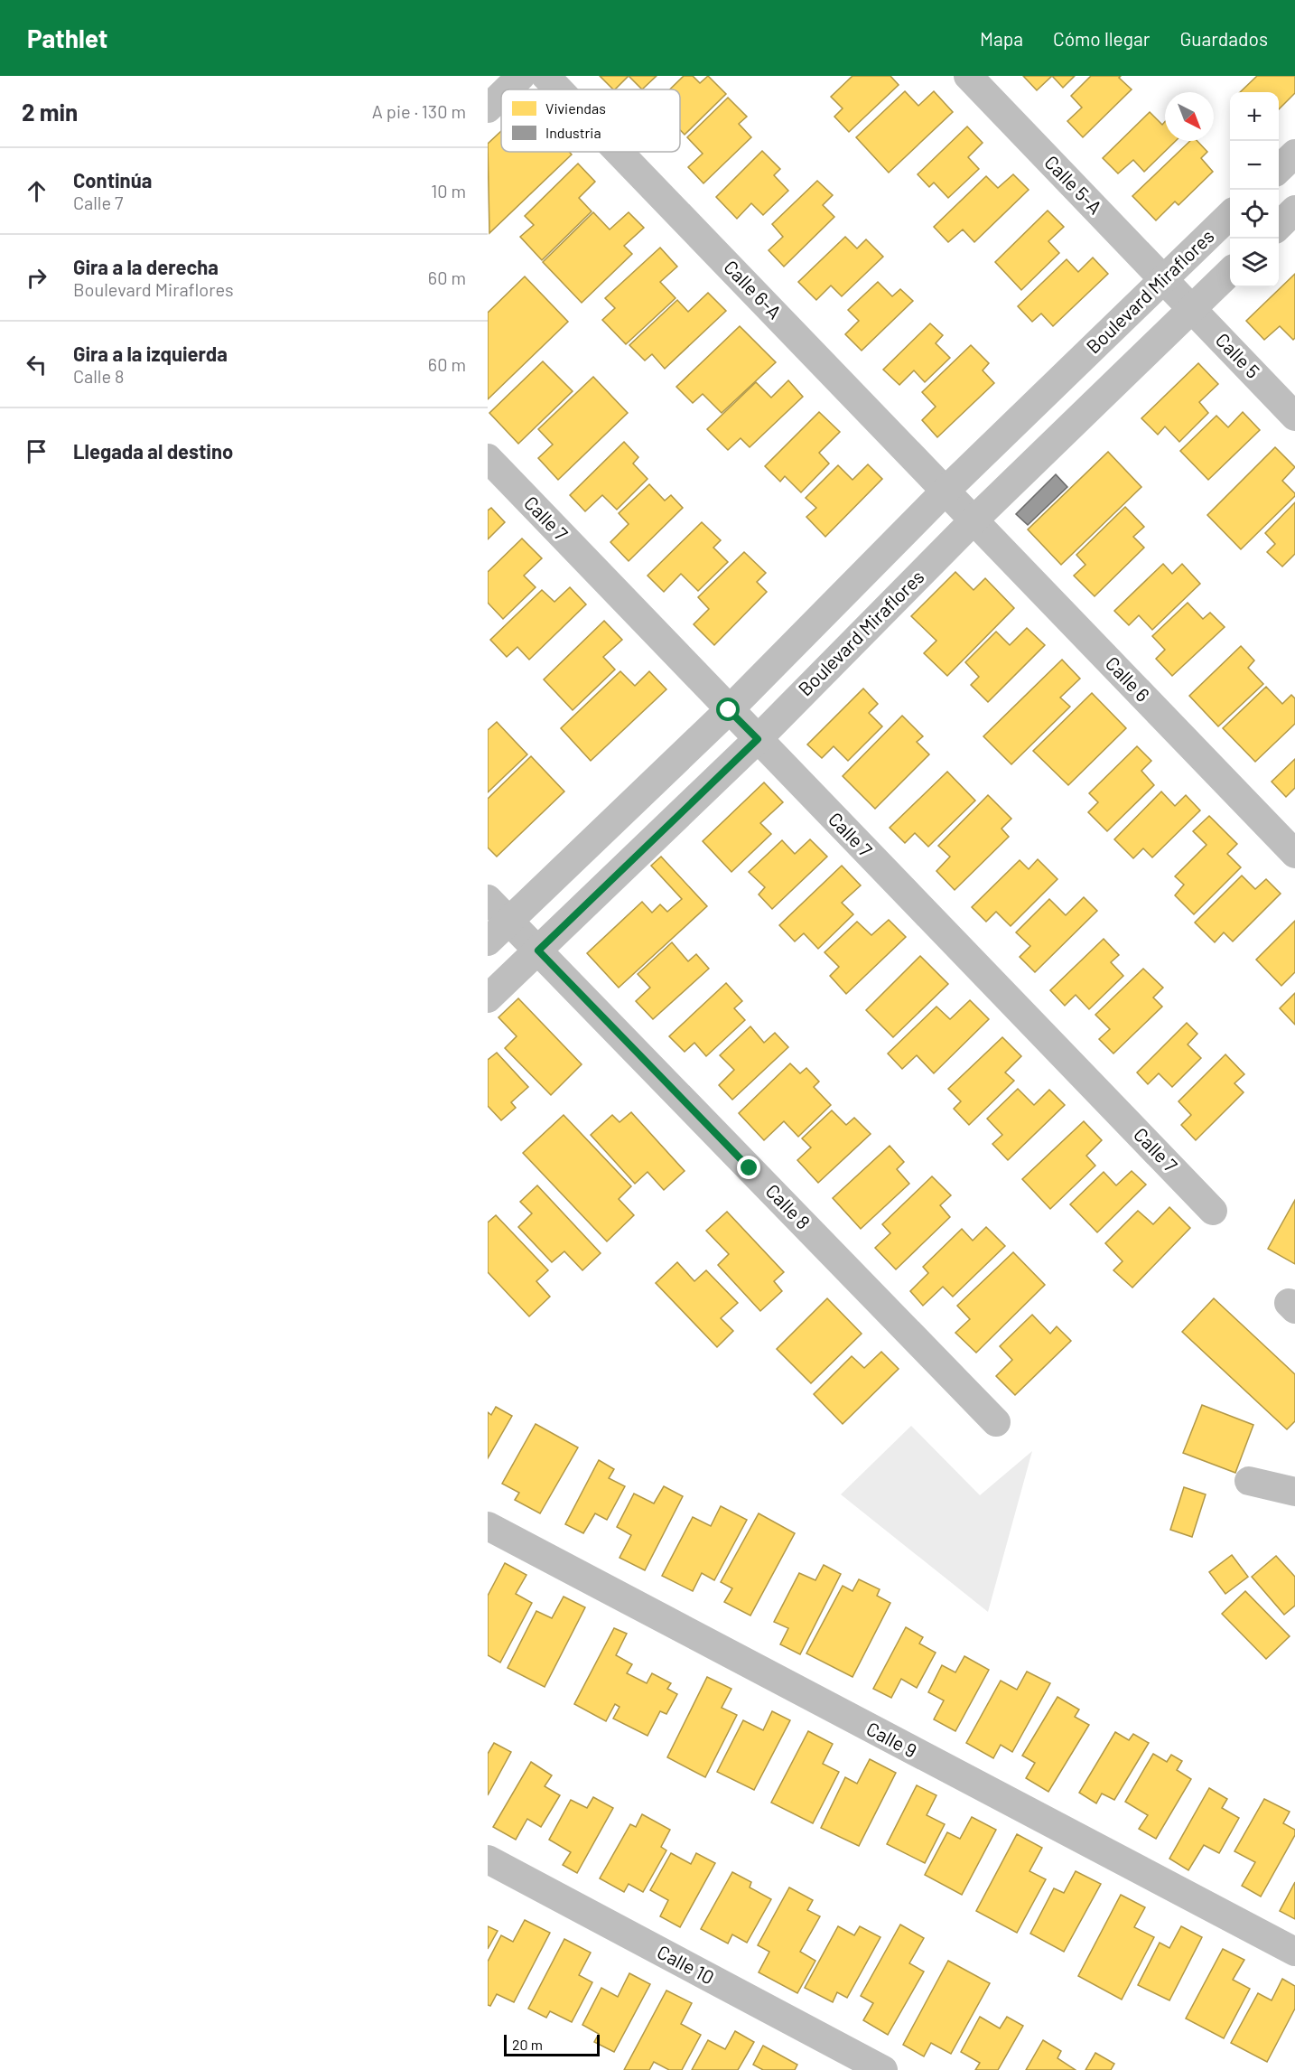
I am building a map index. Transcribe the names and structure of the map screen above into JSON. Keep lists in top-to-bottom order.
{
  "streets": {
    "street": [
      "Calle 5-A",
      "Calle 6-A",
      "Boulevard Miraflores",
      "Calle 5",
      "Calle 7",
      "Calle 6",
      "Calle 8",
      "Calle 9",
      "Calle 10"
    ]
  },
  "crossings": [
    ["Calle 5-A", "Boulevard Miraflores"],
    ["Calle 5-A", "Calle 5"],
    ["Calle 6-A", "Boulevard Miraflores"],
    ["Calle 6-A", "Calle 6"],
    ["Boulevard Miraflores", "Calle 5"],
    ["Boulevard Miraflores", "Calle 7"],
    ["Boulevard Miraflores", "Calle 6"],
    ["Boulevard Miraflores", "Calle 8"]
  ],
  "legend": ["Viviendas", "Industria"],
  "scale_bar": "20 m",
  "north": "bottom right",
  "page": {
    "header": "Pathlet",
    "nav": ["Mapa", "Cómo llegar", "Guardados"],
    "heading": ["2 min", "A pie · 130 m"],
    "map_buttons": ["+", "−"],
    "list": [
      ["Continúa", "Calle 7", "10 m"],
      ["Gira a la derecha", "Boulevard Miraflores", "60 m"],
      ["Gira a la izquierda", "Calle 8", "60 m"],
      "Llegada al destino"
    ],
    "scale": "20 m"
  }
}
